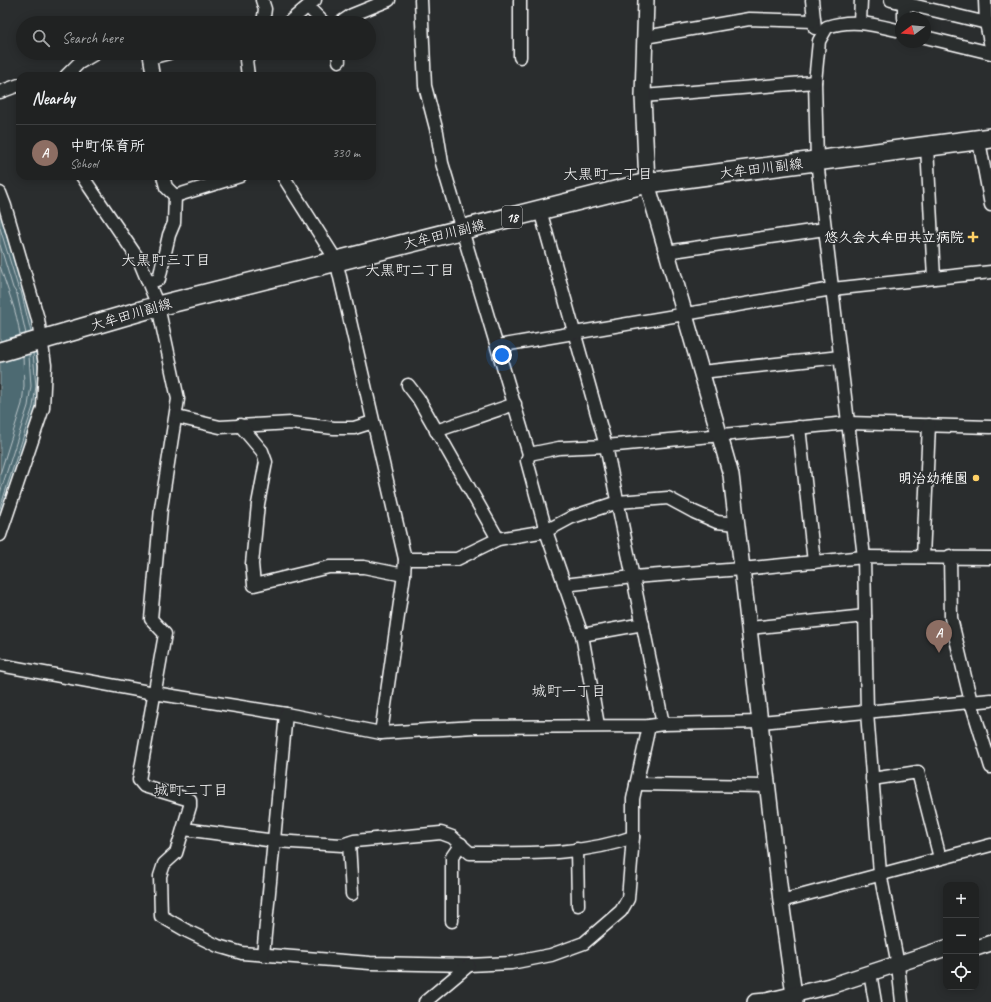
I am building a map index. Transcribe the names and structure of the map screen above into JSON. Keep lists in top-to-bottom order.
{
  "streets": {
    "main road": ["大牟田川副線", "18"]
  },
  "districts": [
    "大黒町一丁目",
    "大黒町三丁目",
    "大黒町二丁目",
    "城町一丁目",
    "城町二丁目"
  ],
  "places": {
    "health": ["悠久会大牟田共立病院"],
    "other": ["明治幼稚園"]
  },
  "north": "left",
  "page": {
    "search": "Search here",
    "heading": "Nearby",
    "list": [
      {
        "mark": "A",
        "name": "中町保育所",
        "note": "School",
        "value": "330 m"
      }
    ],
    "pins": "A",
    "map_buttons": ["+", "−"]
  }
}
